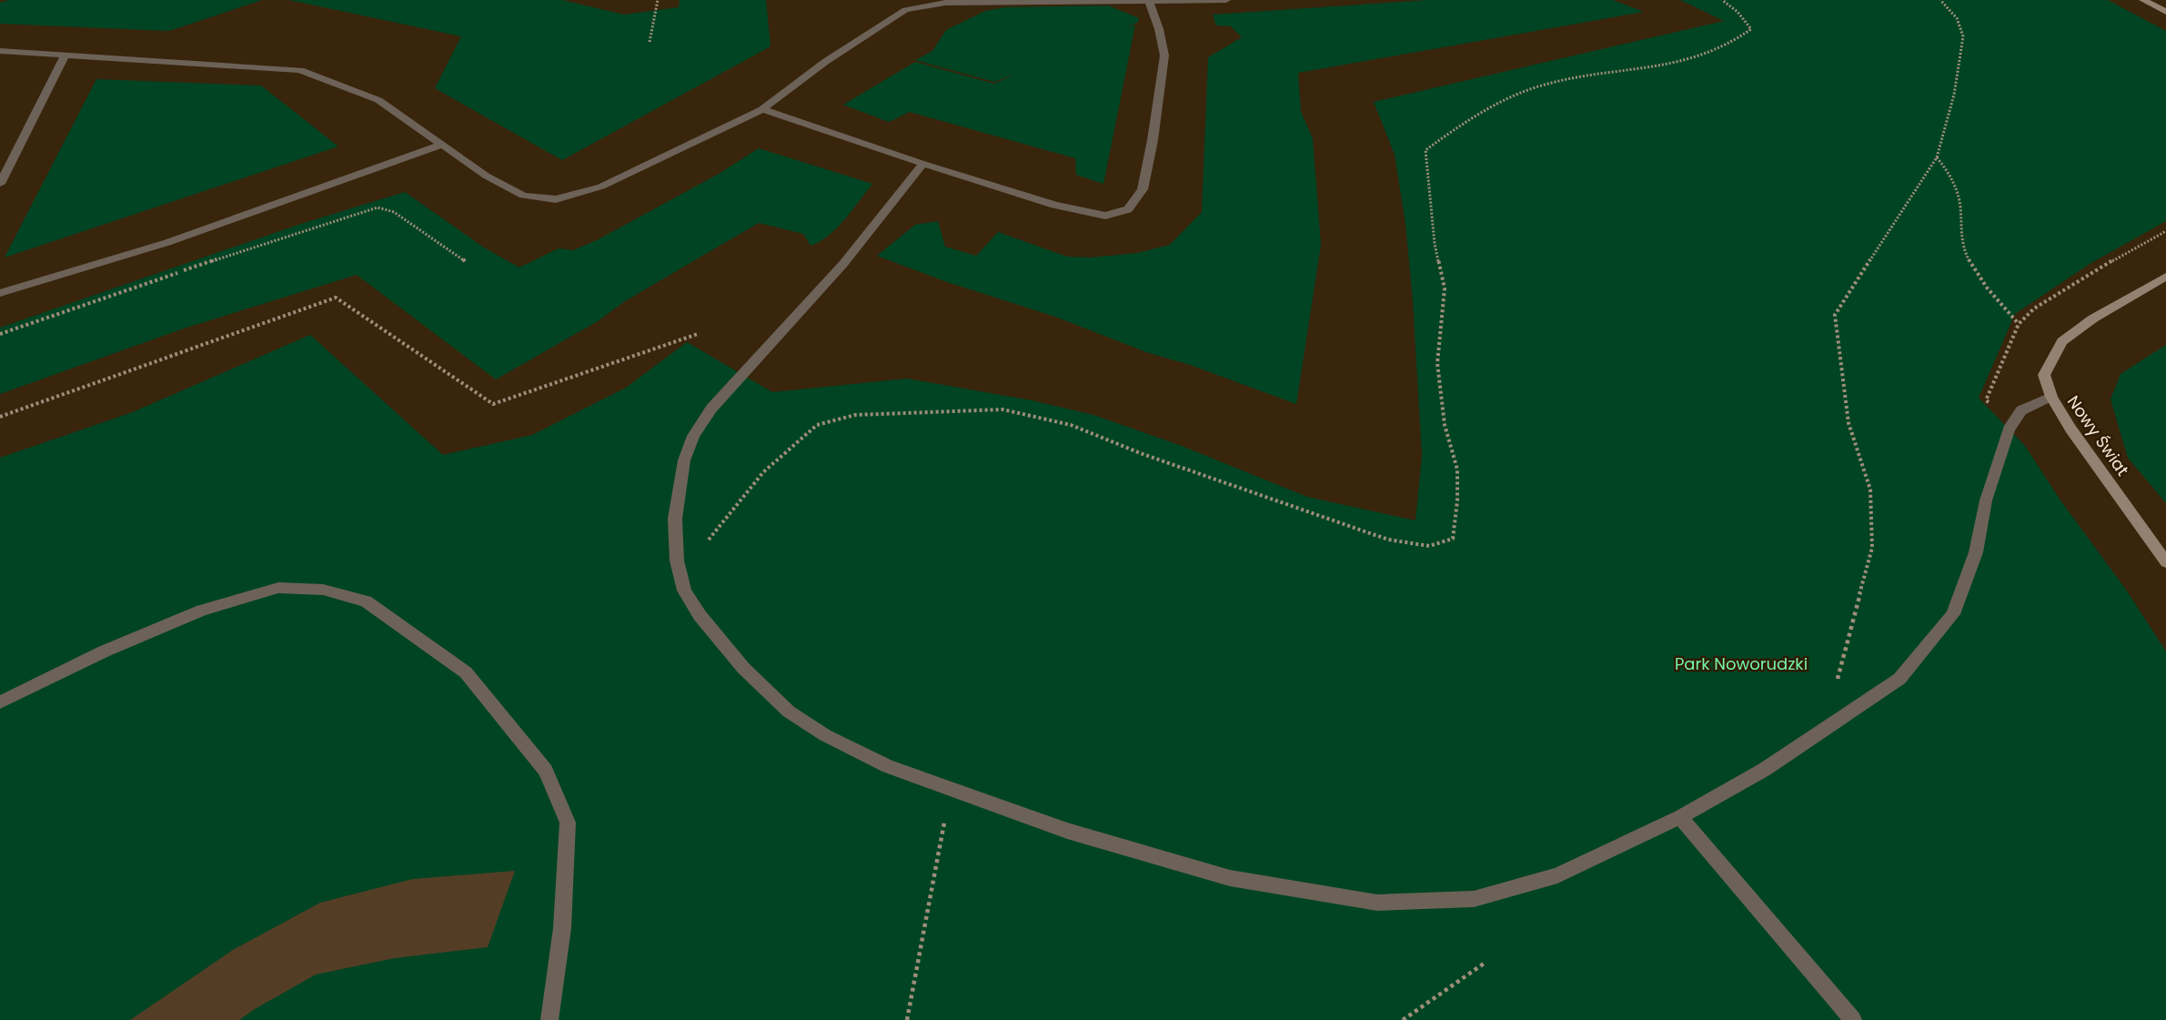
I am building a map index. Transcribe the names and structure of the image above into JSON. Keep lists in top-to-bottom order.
{
  "streets": {
    "street": ["Nowy Świat"]
  },
  "parks": ["Park Noworudzki"]
}
